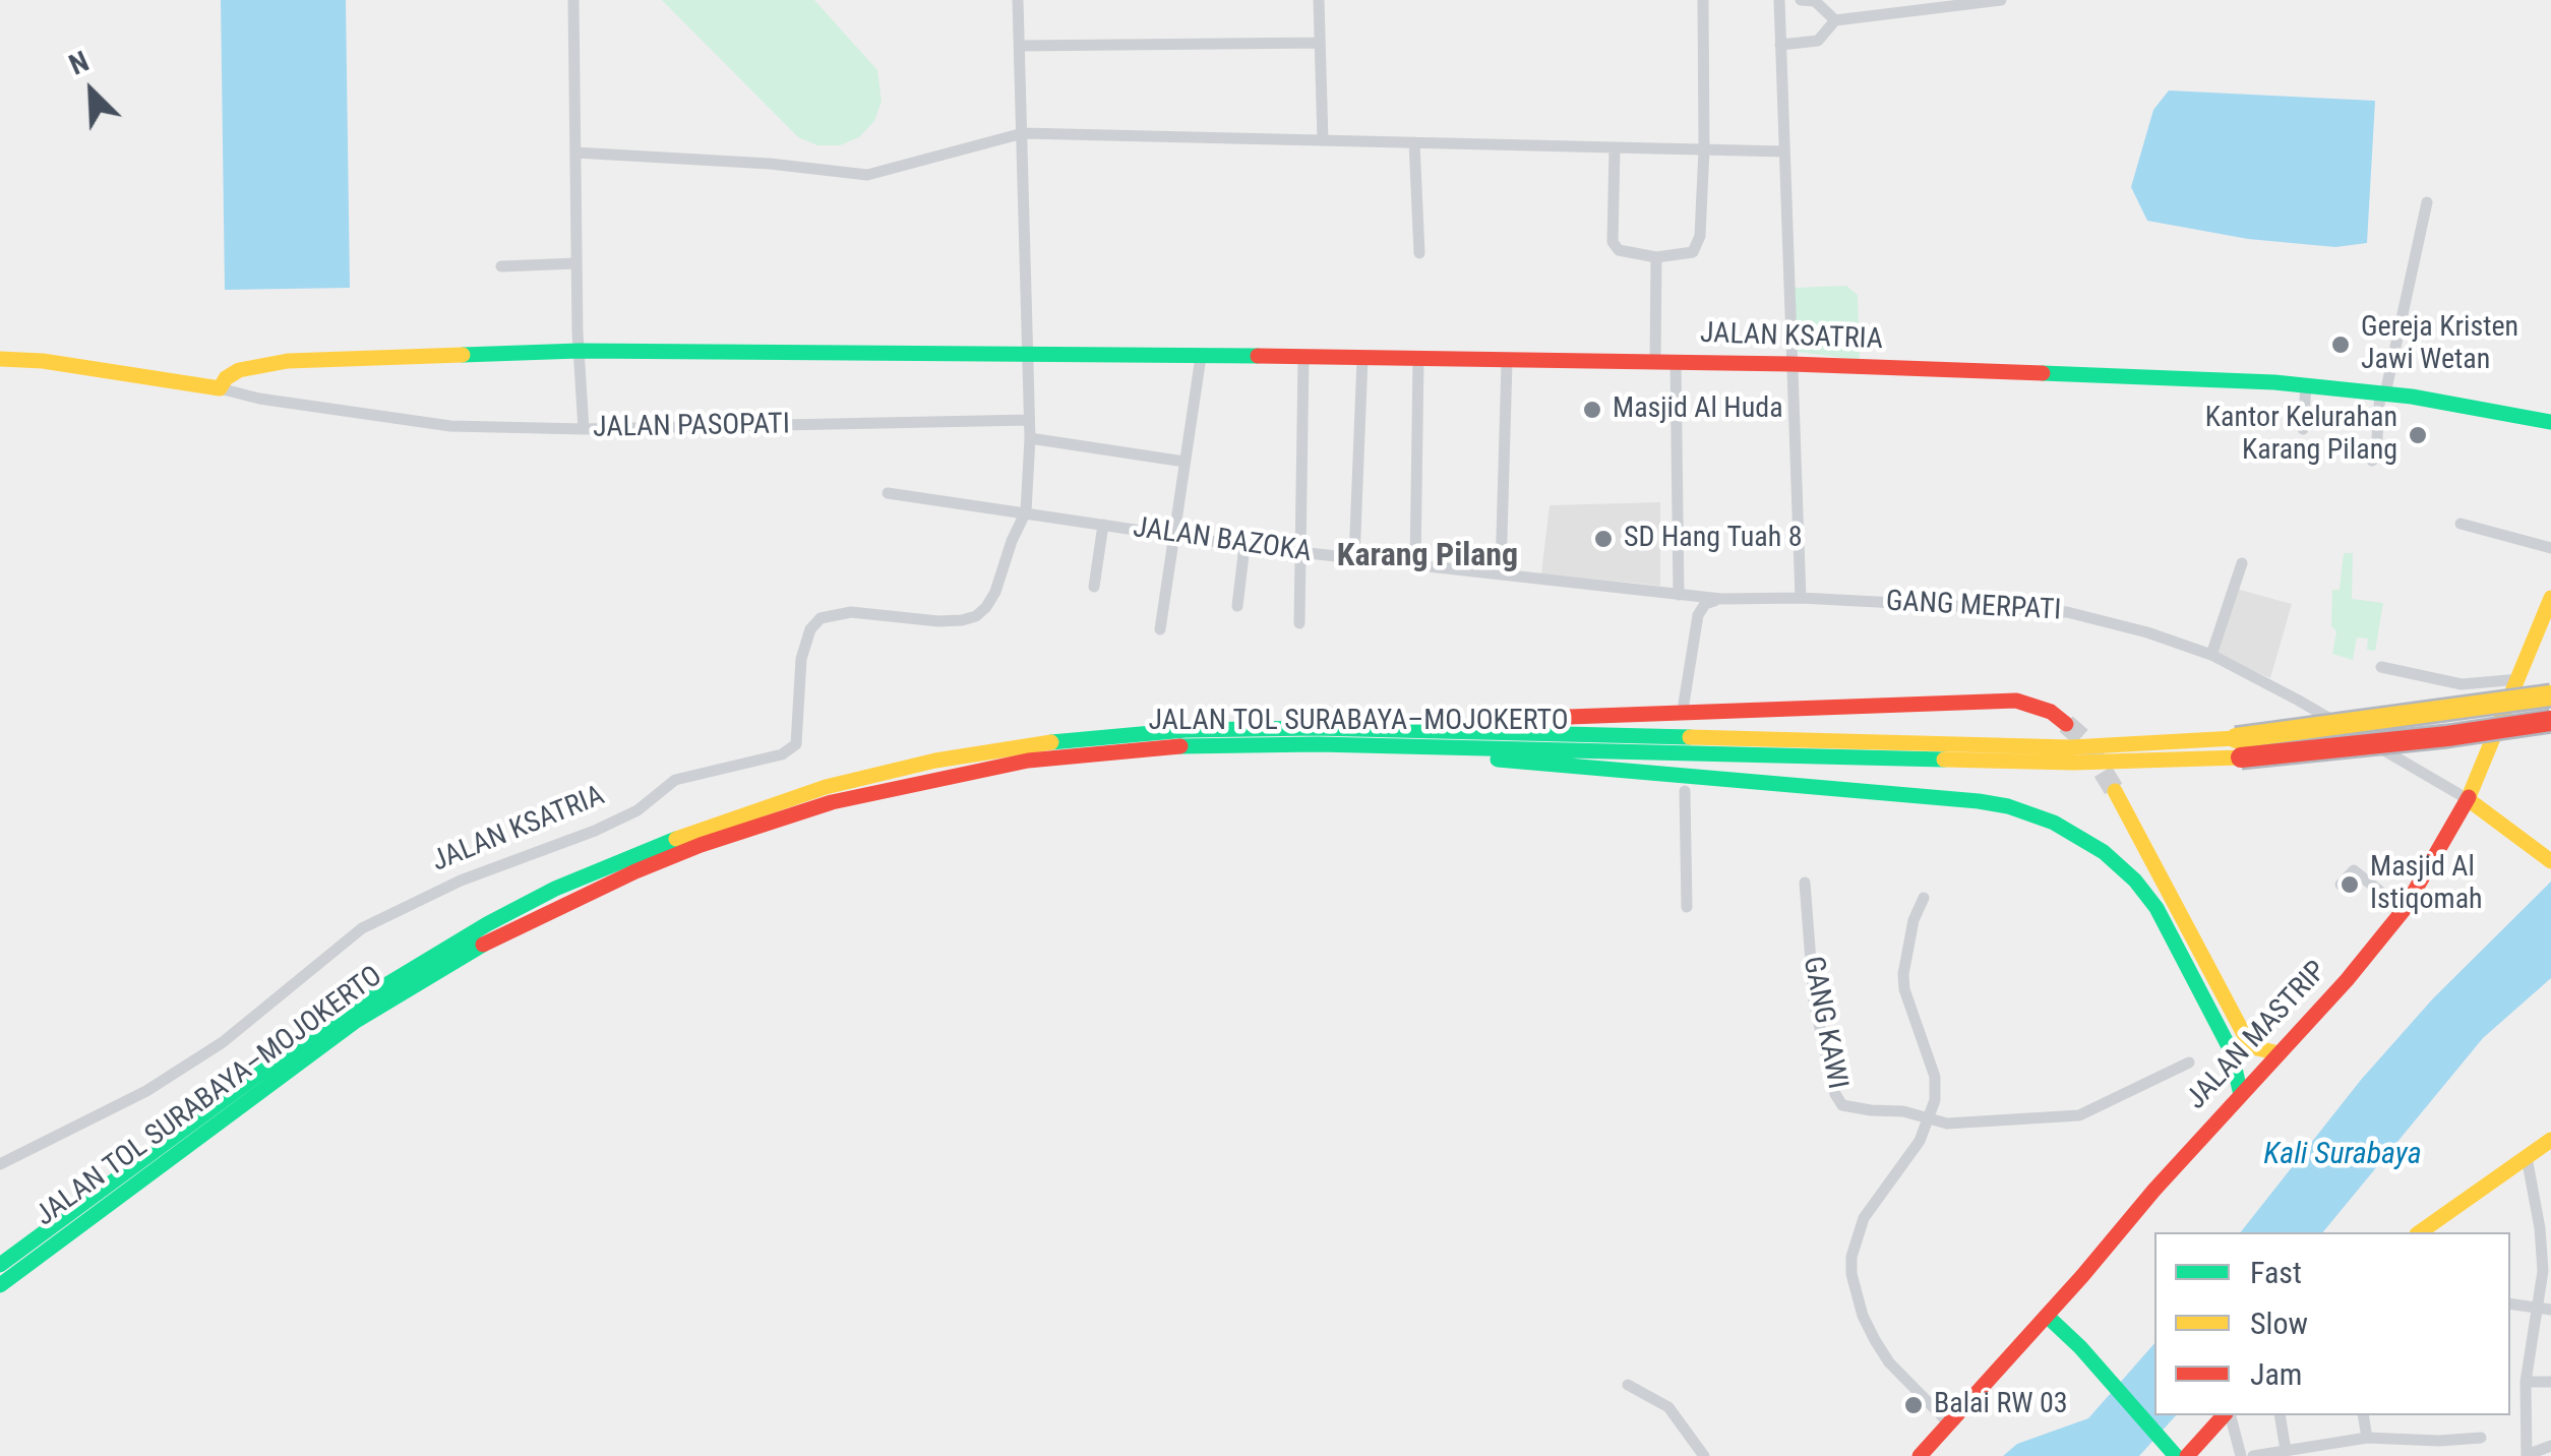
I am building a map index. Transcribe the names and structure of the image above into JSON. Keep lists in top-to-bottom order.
{
  "streets": {
    "main road": ["JALAN KSATRIA", "JALAN TOL SURABAYA–MOJOKERTO", "JALAN MASTRIP"],
    "street": [
      "JALAN PASOPATI",
      "JALAN BAZOKA",
      "GANG MERPATI",
      "GANG KAWI"
    ]
  },
  "crossings": [
    ["JALAN KSATRIA", "JALAN PASOPATI"],
    ["JALAN KSATRIA", "JALAN BAZOKA"],
    ["JALAN BAZOKA", "GANG MERPATI"],
    ["GANG MERPATI", "JALAN MASTRIP"]
  ],
  "districts": ["Karang Pilang"],
  "water": ["Kali Surabaya"],
  "places": [
    "Gereja Kristen Jawi Wetan",
    "Masjid Al Huda",
    "Kantor Kelurahan Karang Pilang",
    "SD Hang Tuah 8",
    "Masjid Al Istiqomah",
    "Balai RW 03"
  ],
  "legend": ["Fast", "Slow", "Jam"],
  "north": "top left"
}
